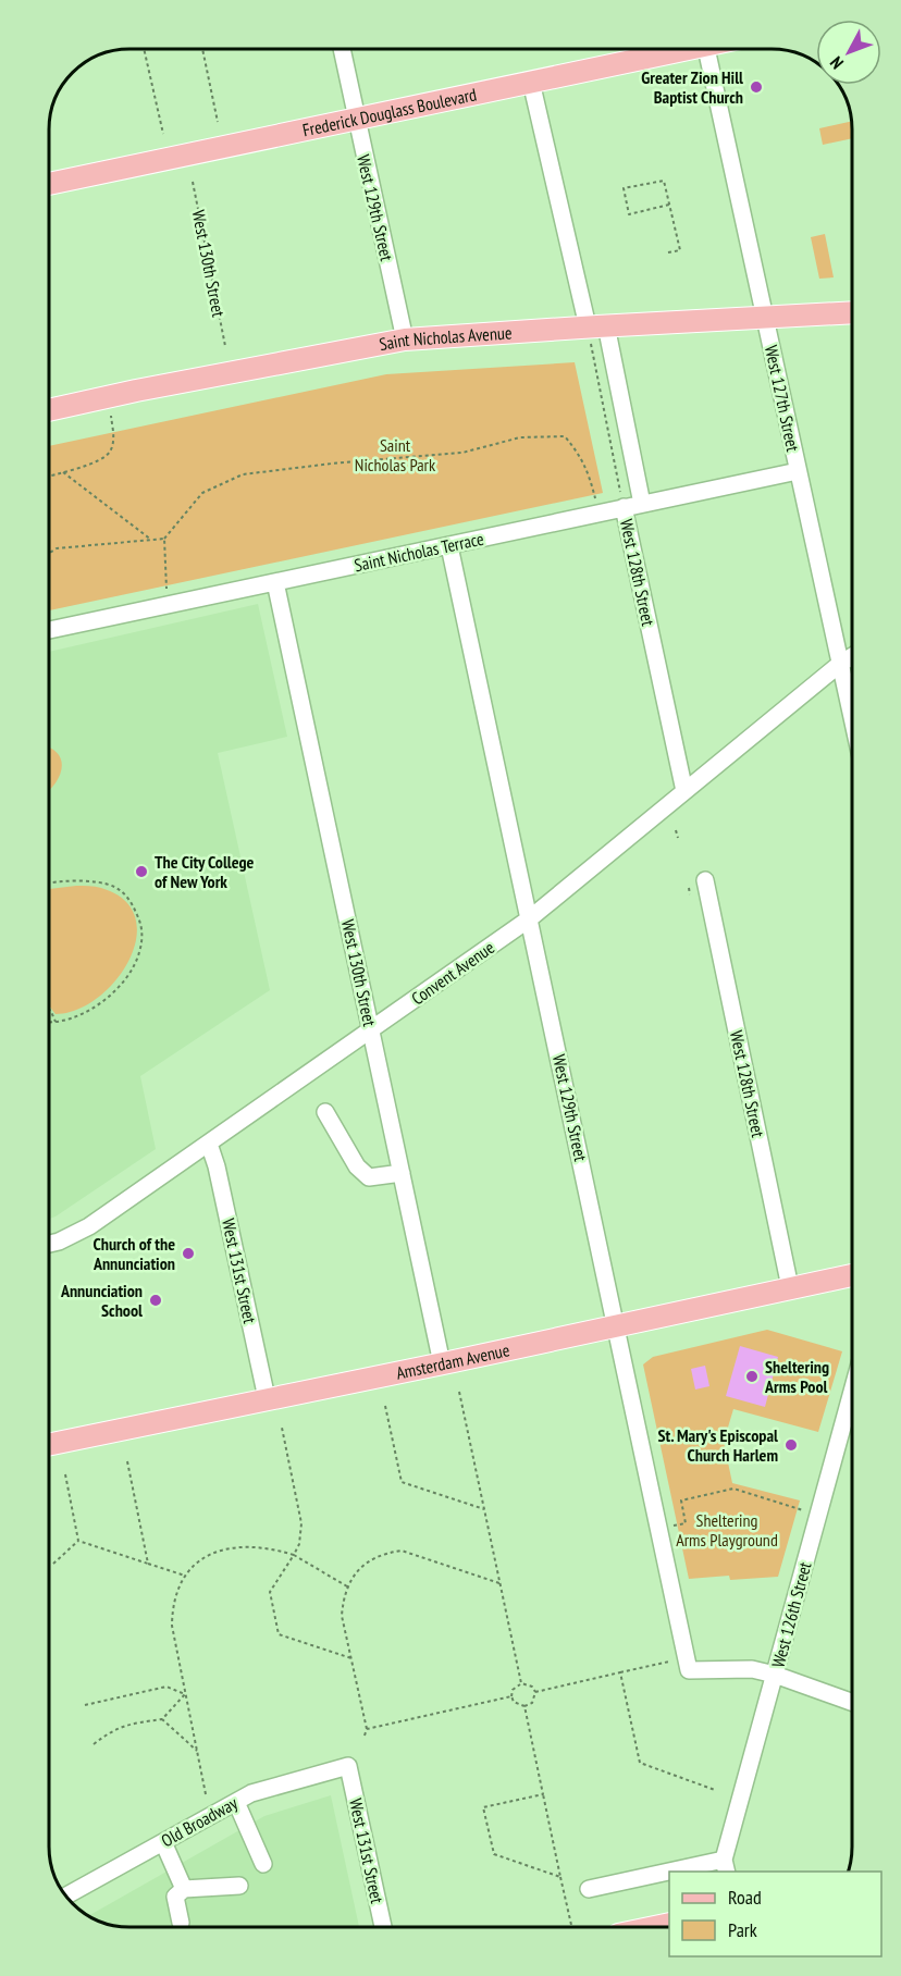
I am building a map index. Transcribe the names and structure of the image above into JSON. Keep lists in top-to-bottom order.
{
  "streets": {
    "main road": ["Frederick Douglass Boulevard", "Saint Nicholas Avenue", "Amsterdam Avenue"],
    "street": [
      "West 129th Street",
      "West 130th Street",
      "West 127th Street",
      "Saint Nicholas Terrace",
      "West 128th Street",
      "Convent Avenue",
      "West 131st Street",
      "West 126th Street",
      "Old Broadway"
    ]
  },
  "crossings": [
    ["Frederick Douglass Boulevard", "West 129th Street"],
    ["West 129th Street", "Saint Nicholas Avenue"],
    ["West 129th Street", "Saint Nicholas Terrace"],
    ["West 129th Street", "Convent Avenue"],
    ["West 129th Street", "Amsterdam Avenue"],
    ["West 129th Street", "West 126th Street"],
    ["West 130th Street", "Saint Nicholas Terrace"],
    ["West 130th Street", "Convent Avenue"],
    ["West 130th Street", "Amsterdam Avenue"],
    ["Saint Nicholas Avenue", "West 127th Street"],
    ["West 127th Street", "Saint Nicholas Terrace"],
    ["West 127th Street", "Convent Avenue"],
    ["Saint Nicholas Terrace", "West 128th Street"],
    ["West 128th Street", "Convent Avenue"],
    ["West 128th Street", "Amsterdam Avenue"],
    ["Convent Avenue", "West 131st Street"],
    ["West 131st Street", "Amsterdam Avenue"],
    ["West 131st Street", "Old Broadway"]
  ],
  "parks": ["Saint Nicholas Park", "Sheltering Arms Playground"],
  "places": [
    "Greater Zion Hill Baptist Church",
    "The City College of New York",
    "Church of the Annunciation",
    "Annunciation School",
    "Sheltering Arms Pool",
    "St. Mary's Episcopal Church Harlem"
  ],
  "legend": ["Road", "Park"],
  "north": "bottom left"
}
